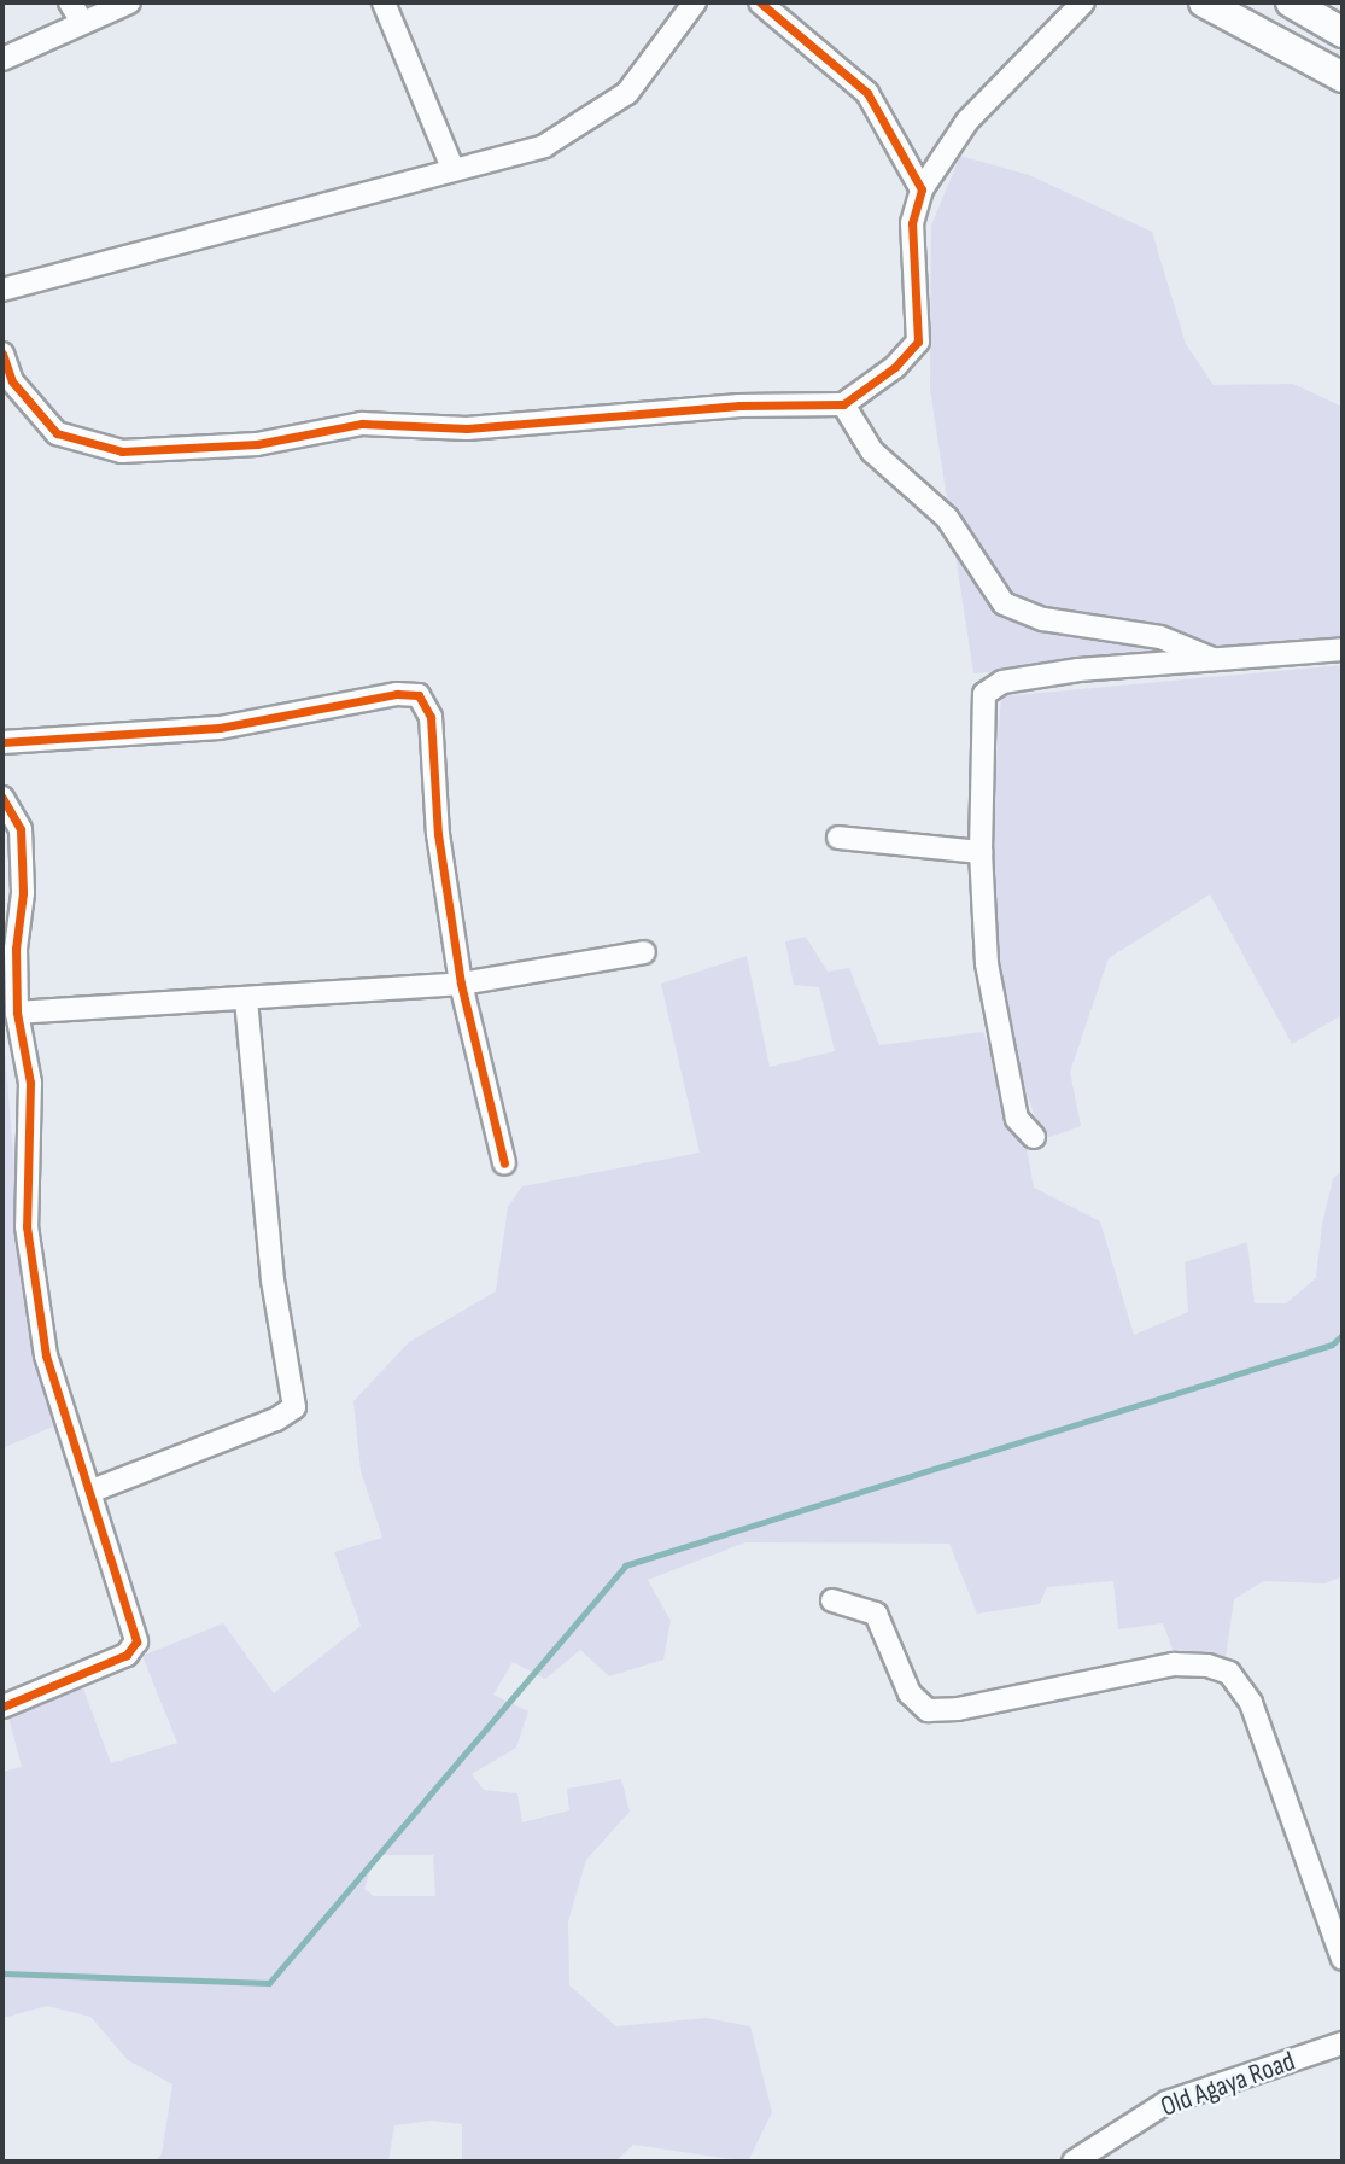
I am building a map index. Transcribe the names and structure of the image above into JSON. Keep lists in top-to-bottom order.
{
  "streets": {
    "street": ["Old Agaya Road"]
  }
}
